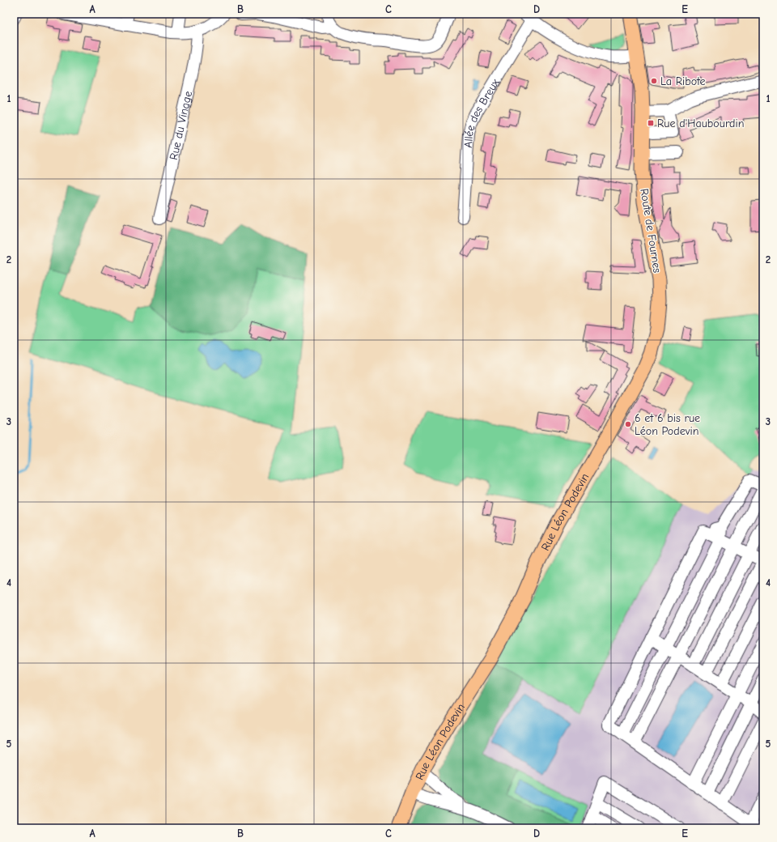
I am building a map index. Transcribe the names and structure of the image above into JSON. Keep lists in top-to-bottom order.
{
  "streets": {
    "main road": ["Route de Fournes", "Rue Léon Podevin"],
    "street": ["Allée des Breux", "Rue du Vinage"]
  },
  "crossings": [
    ["Route de Fournes", "Rue Léon Podevin"]
  ],
  "places": {
    "other": ["La Ribote", "6 et 6 bis rue Léon Podevin"],
    "transit": ["Rue d'Haubourdin"]
  },
  "grid": {
    "columns": [
      "A",
      "B",
      "C",
      "D",
      "E"
    ],
    "rows": [
      "1",
      "2",
      "3",
      "4",
      "5"
    ]
  }
}
